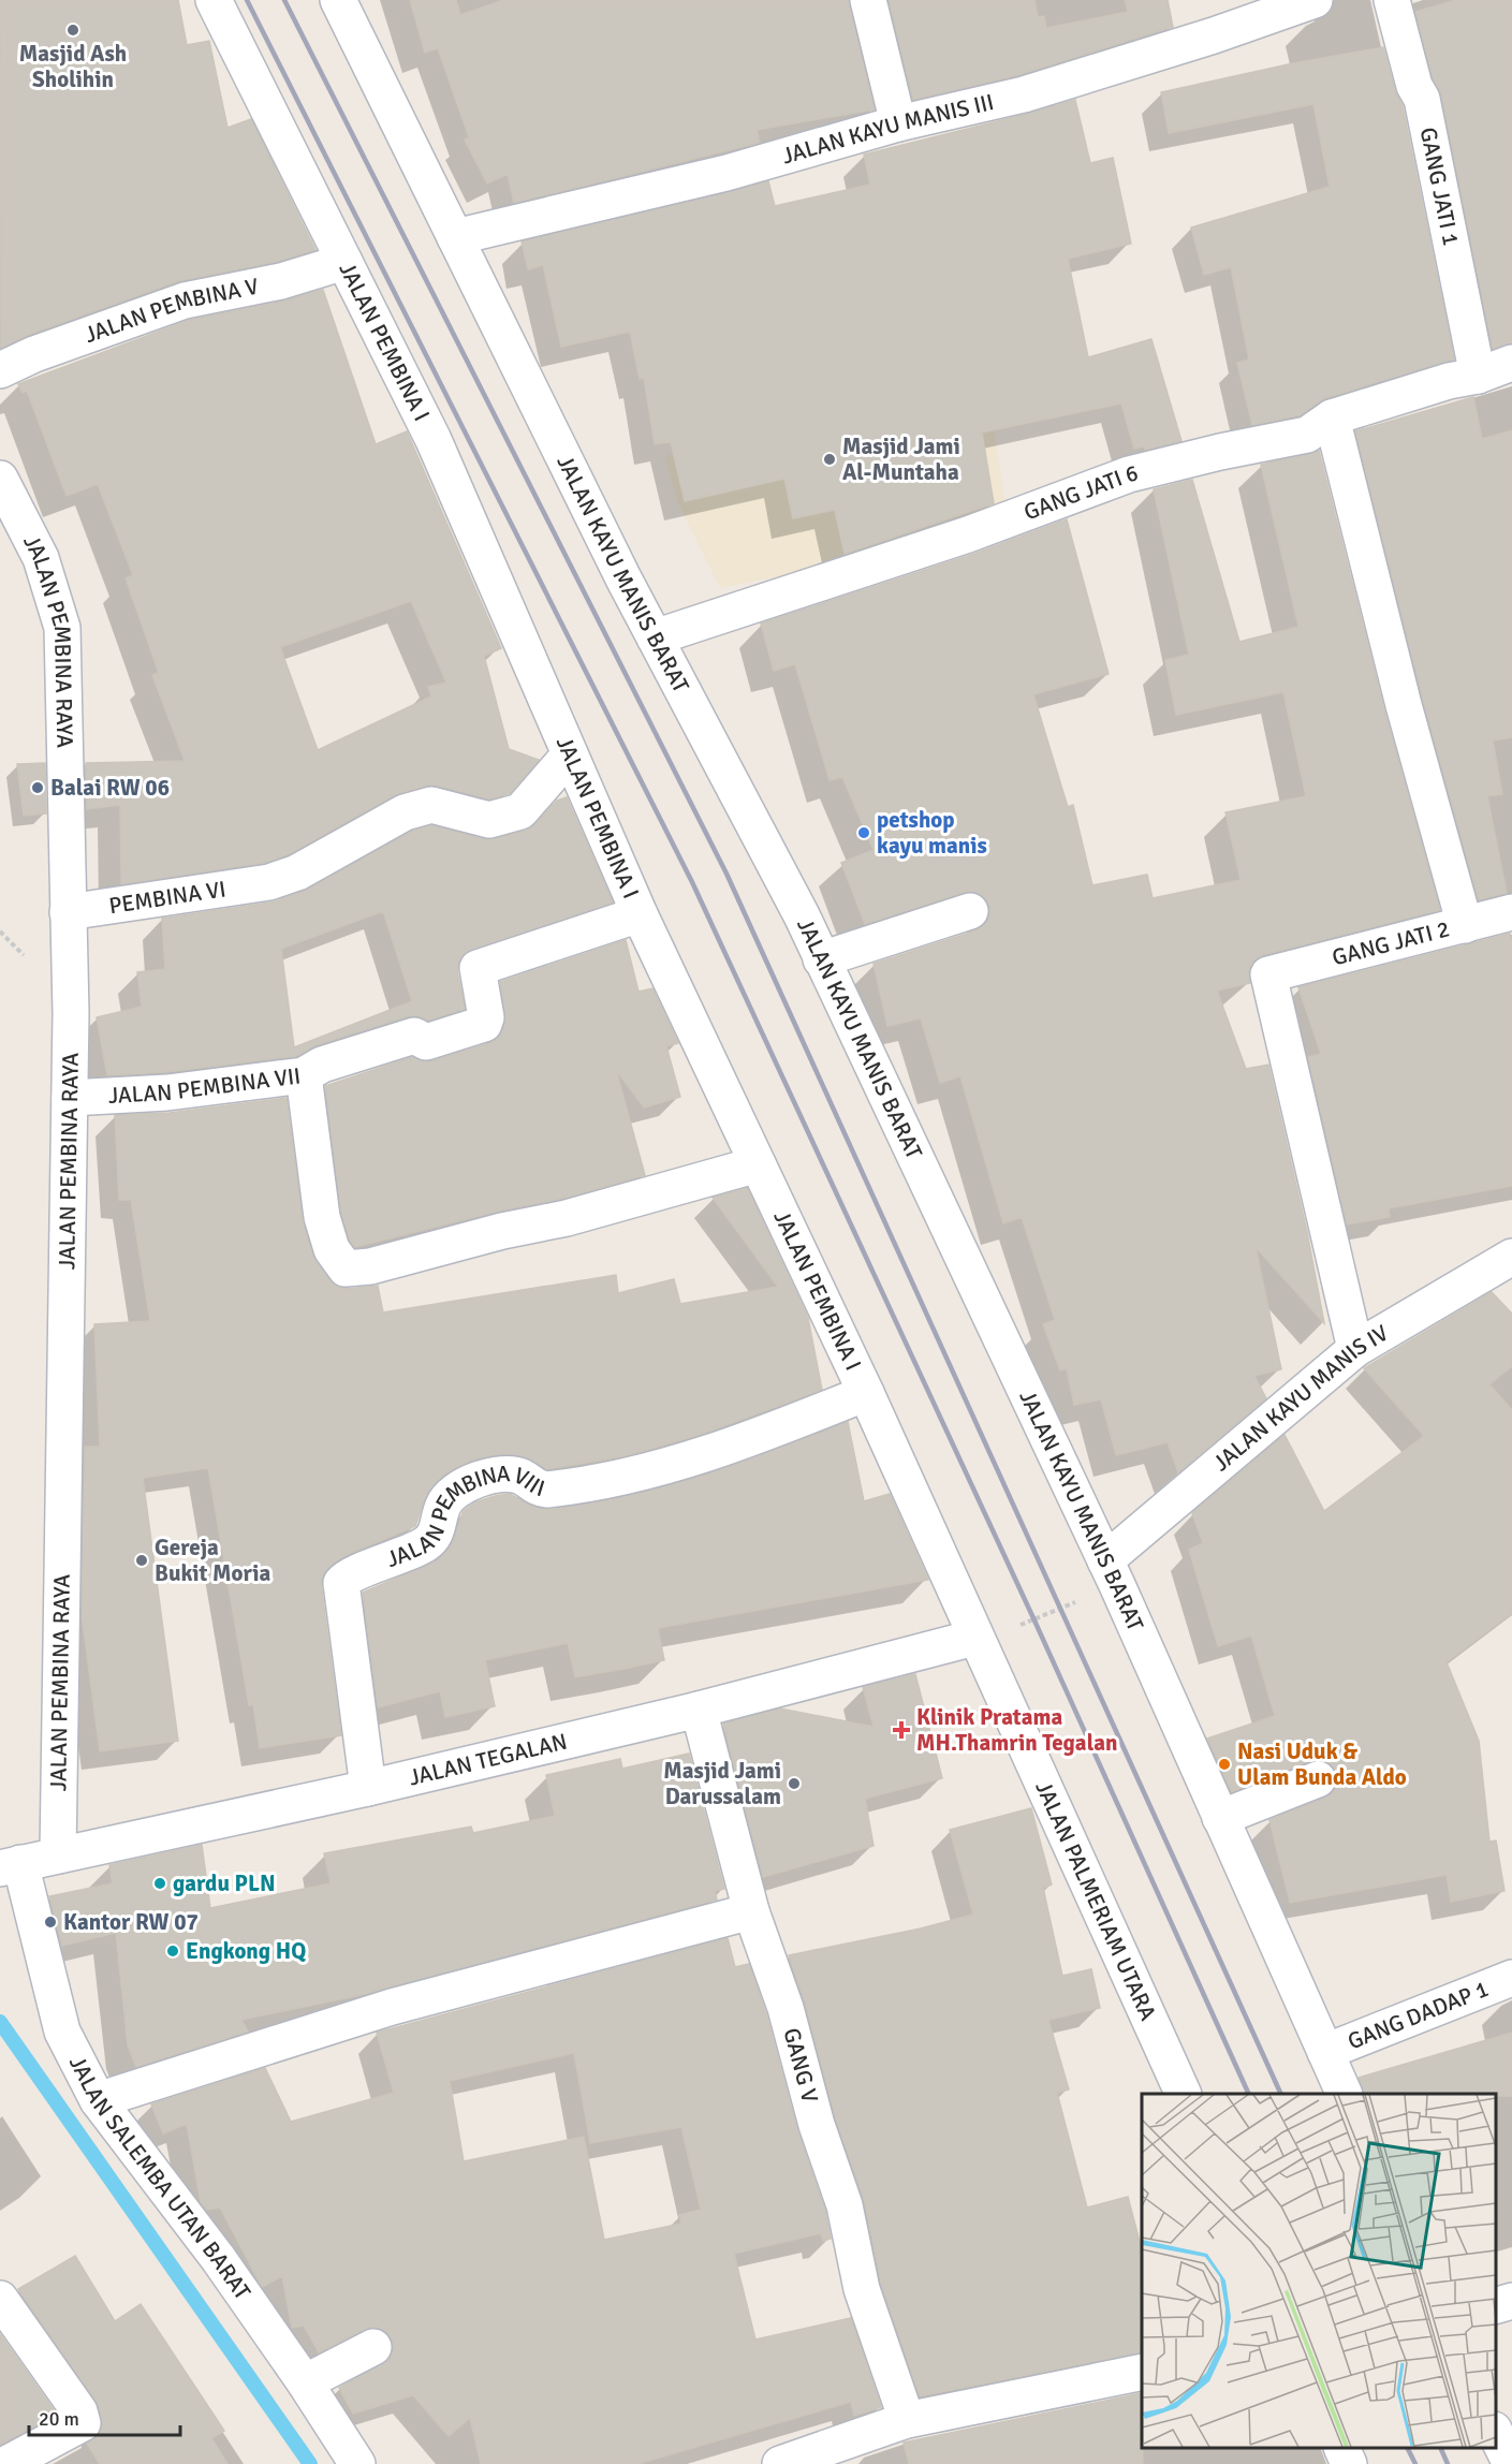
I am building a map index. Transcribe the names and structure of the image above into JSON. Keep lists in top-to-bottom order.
{
  "streets": {
    "street": [
      "JALAN KAYU MANIS III",
      "GANG JATI 1",
      "JALAN PEMBINA V",
      "JALAN PEMBINA I",
      "GANG JATI 6",
      "JALAN KAYU MANIS BARAT",
      "JALAN PEMBINA RAYA",
      "PEMBINA VI",
      "GANG JATI 2",
      "JALAN PEMBINA VII",
      "JALAN KAYU MANIS IV",
      "JALAN PEMBINA VIII",
      "JALAN TEGALAN",
      "JALAN PALMERIAM UTARA",
      "GANG DADAP 1",
      "GANG V",
      "JALAN SALEMBA UTAN BARAT"
    ]
  },
  "crossings": [
    ["JALAN KAYU MANIS III", "JALAN KAYU MANIS BARAT"],
    ["GANG JATI 1", "GANG JATI 6"],
    ["JALAN PEMBINA V", "JALAN PEMBINA I"],
    ["JALAN PEMBINA I", "PEMBINA VI"],
    ["JALAN PEMBINA I", "JALAN PEMBINA VII"],
    ["JALAN PEMBINA I", "JALAN PEMBINA VIII"],
    ["JALAN PEMBINA I", "JALAN TEGALAN"],
    ["JALAN PEMBINA I", "JALAN PALMERIAM UTARA"],
    ["GANG JATI 6", "JALAN KAYU MANIS BARAT"],
    ["JALAN KAYU MANIS BARAT", "JALAN KAYU MANIS IV"],
    ["JALAN KAYU MANIS BARAT", "GANG DADAP 1"],
    ["JALAN PEMBINA RAYA", "PEMBINA VI"],
    ["JALAN PEMBINA RAYA", "JALAN PEMBINA VII"],
    ["JALAN PEMBINA RAYA", "JALAN TEGALAN"],
    ["GANG JATI 2", "JALAN KAYU MANIS IV"],
    ["JALAN PEMBINA VIII", "JALAN TEGALAN"],
    ["JALAN TEGALAN", "JALAN PALMERIAM UTARA"],
    ["JALAN TEGALAN", "GANG V"],
    ["JALAN TEGALAN", "JALAN SALEMBA UTAN BARAT"]
  ],
  "places": {
    "other": [
      "Masjid Ash Sholihin",
      "Masjid Jami Al-Muntaha",
      "Balai RW 06",
      "petshop kayu manis",
      "Gereja Bukit Moria",
      "Nasi Uduk & Ulam Bunda Aldo",
      "Masjid Jami Darussalam",
      "gardu PLN",
      "Kantor RW 07",
      "Engkong HQ"
    ],
    "health": ["Klinik Pratama MH.Thamrin Tegalan"]
  },
  "scale_bar": "20 m"
}
